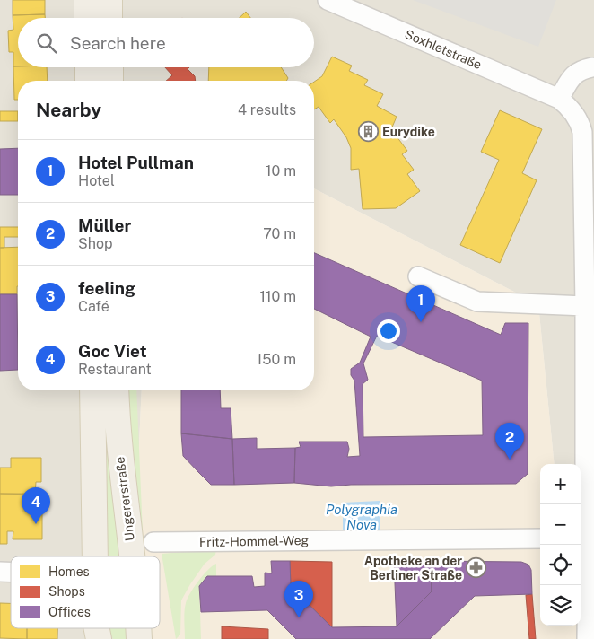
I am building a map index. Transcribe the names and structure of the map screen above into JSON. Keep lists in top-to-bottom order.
{
  "streets": {
    "main road": ["Ungererstraße"],
    "street": ["Soxhletstraße", "Fritz-Hommel-Weg"]
  },
  "water": ["Polygraphia Nova"],
  "places": {
    "building": ["Eurydike"],
    "pharmacy": ["Apotheke an der Berliner Straße"]
  },
  "legend": ["Homes", "Shops", "Offices"],
  "page": {
    "search": "Search here",
    "heading": ["Nearby", "4 results"],
    "list": [
      {
        "mark": "1",
        "name": "Hotel Pullman",
        "note": "Hotel",
        "value": "10 m"
      },
      {
        "mark": "2",
        "name": "Müller",
        "note": "Shop",
        "value": "70 m"
      },
      {
        "mark": "3",
        "name": "feeling",
        "note": "Café",
        "value": "110 m"
      },
      {
        "mark": "4",
        "name": "Goc Viet",
        "note": "Restaurant",
        "value": "150 m"
      }
    ],
    "pins": [
      "1",
      "2",
      "4",
      "3"
    ],
    "map_buttons": ["+", "−"]
  }
}
